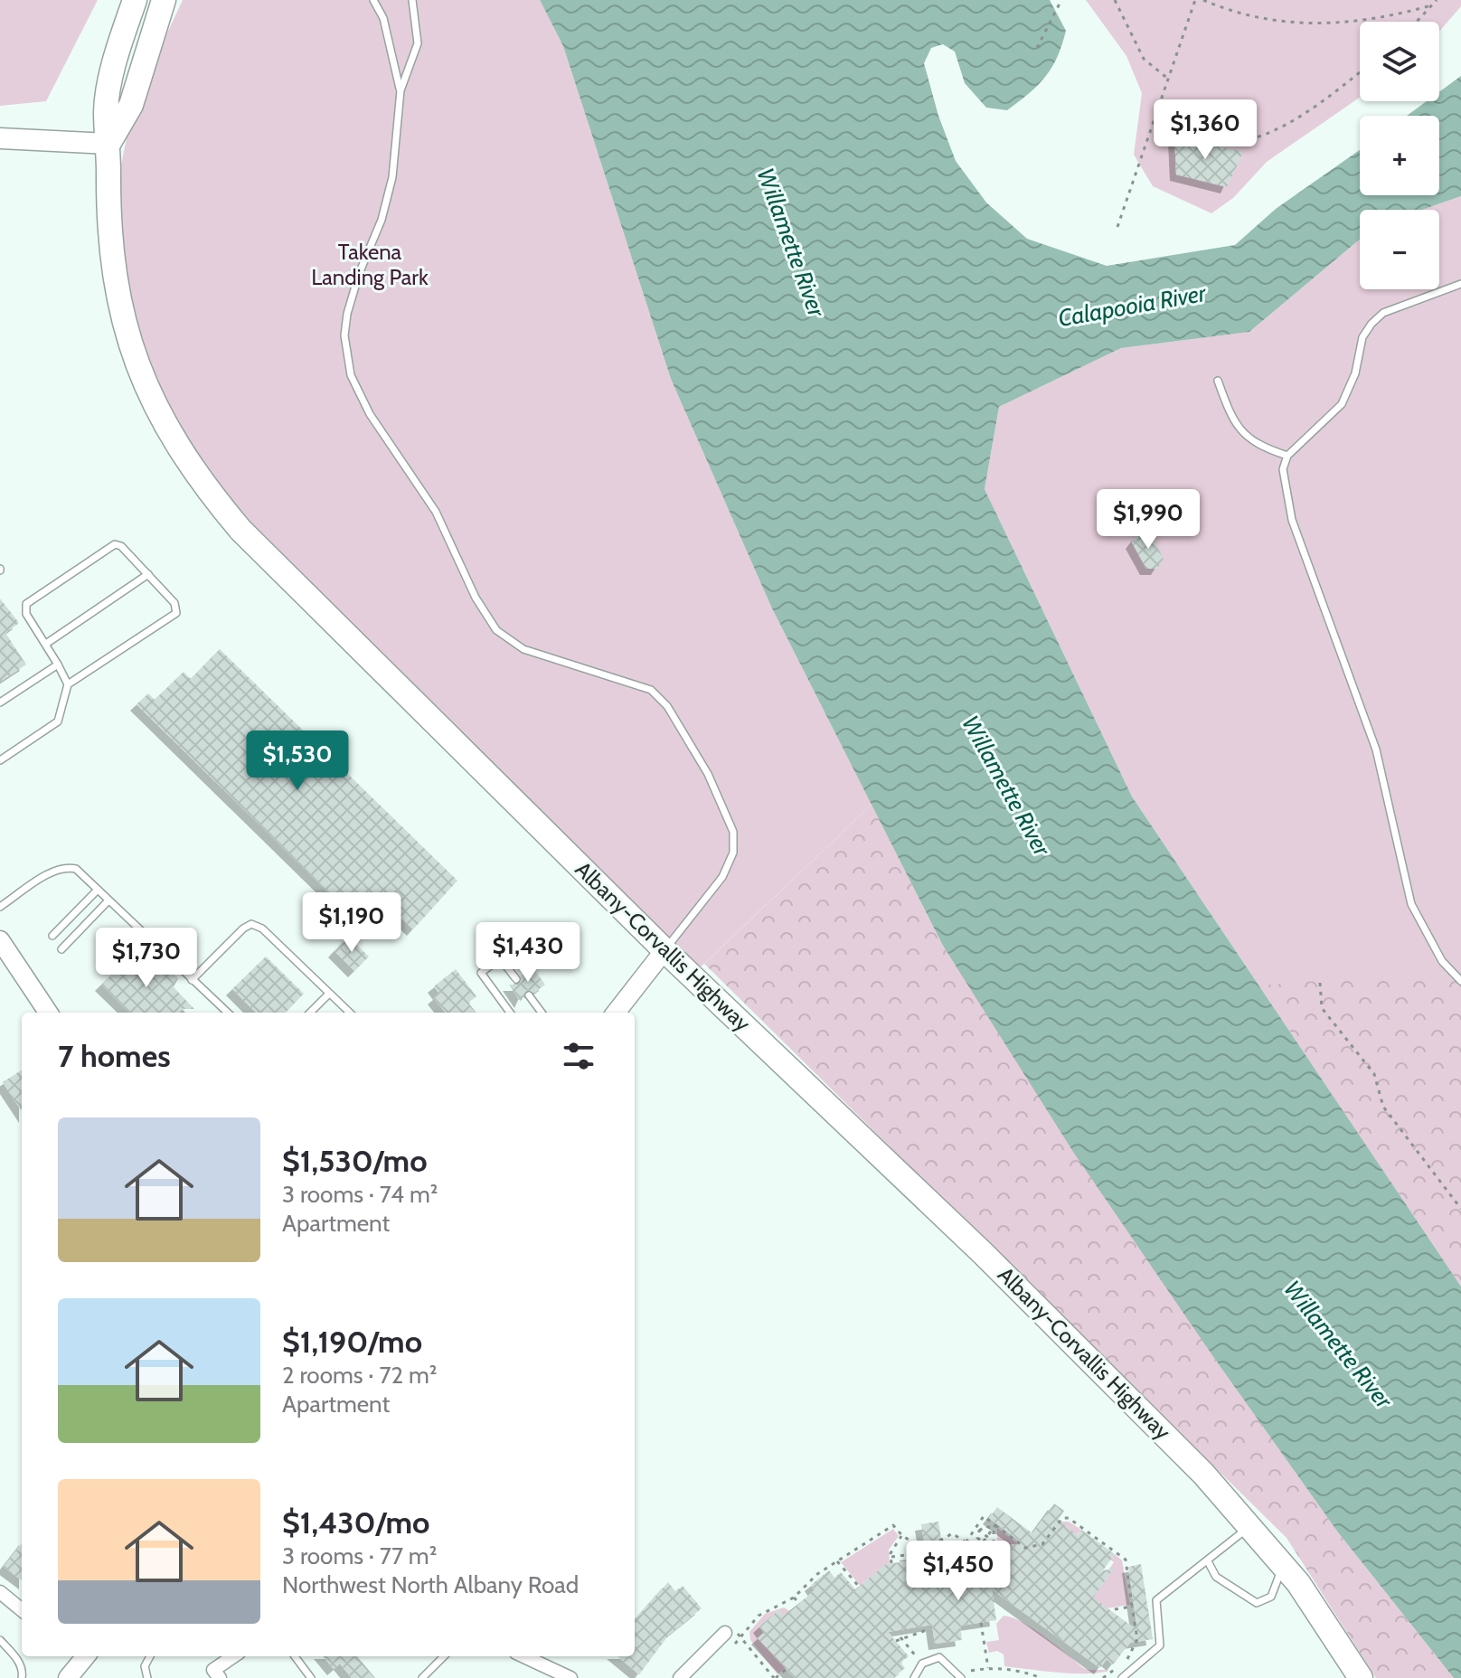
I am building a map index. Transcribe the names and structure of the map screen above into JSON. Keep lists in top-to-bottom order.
{
  "streets": {
    "highway": ["Albany-Corvallis Highway"]
  },
  "water": ["Willamette River", "Calapooia River"],
  "parks": ["Takena Landing Park"],
  "page": {
    "map_buttons": ["+", "−"],
    "price": [
      "$1,360",
      "$1,990",
      "$1,530",
      "$1,190",
      "$1,430",
      "$1,730",
      "$1,450"
    ],
    "heading": "7 homes",
    "list": [
      {
        "name": "$1,530/mo",
        "note": "3 rooms · 74 m² · Apartment"
      },
      {
        "name": "$1,190/mo",
        "note": "2 rooms · 72 m² · Apartment"
      },
      {
        "name": "$1,430/mo",
        "note": "3 rooms · 77 m² · Northwest North Albany Road"
      }
    ]
  }
}
